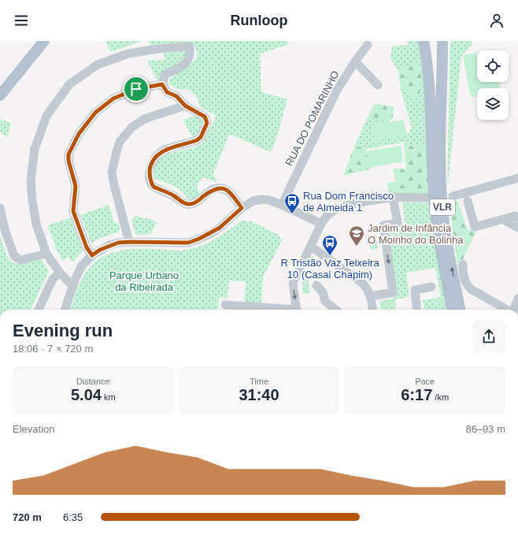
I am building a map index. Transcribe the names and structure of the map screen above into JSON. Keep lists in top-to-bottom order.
{
  "streets": {
    "main road": ["VLR"],
    "street": ["RUA DO POMARINHO"]
  },
  "parks": ["Parque Urbano da Ribeirada"],
  "places": {
    "bus stop": ["Rua Dom Francisco de Almeida 1", "R Tristão Vaz Teixeira 10 (Casal Chapim)"],
    "school or university": ["Jardim de Infância O Moinho do Bolinha"]
  },
  "page": {
    "header": "Runloop",
    "heading": ["Evening run", "18:06 · 7 × 720 m"],
    "stats": [
      ["Distance", "5.04 km"],
      ["Time", "31:40"],
      ["Pace", "6:17 /km"]
    ],
    "chart": ["Elevation", "86–93 m"],
    "list": [
      {
        "name": "720 m",
        "note": "6:35"
      }
    ]
  }
}
